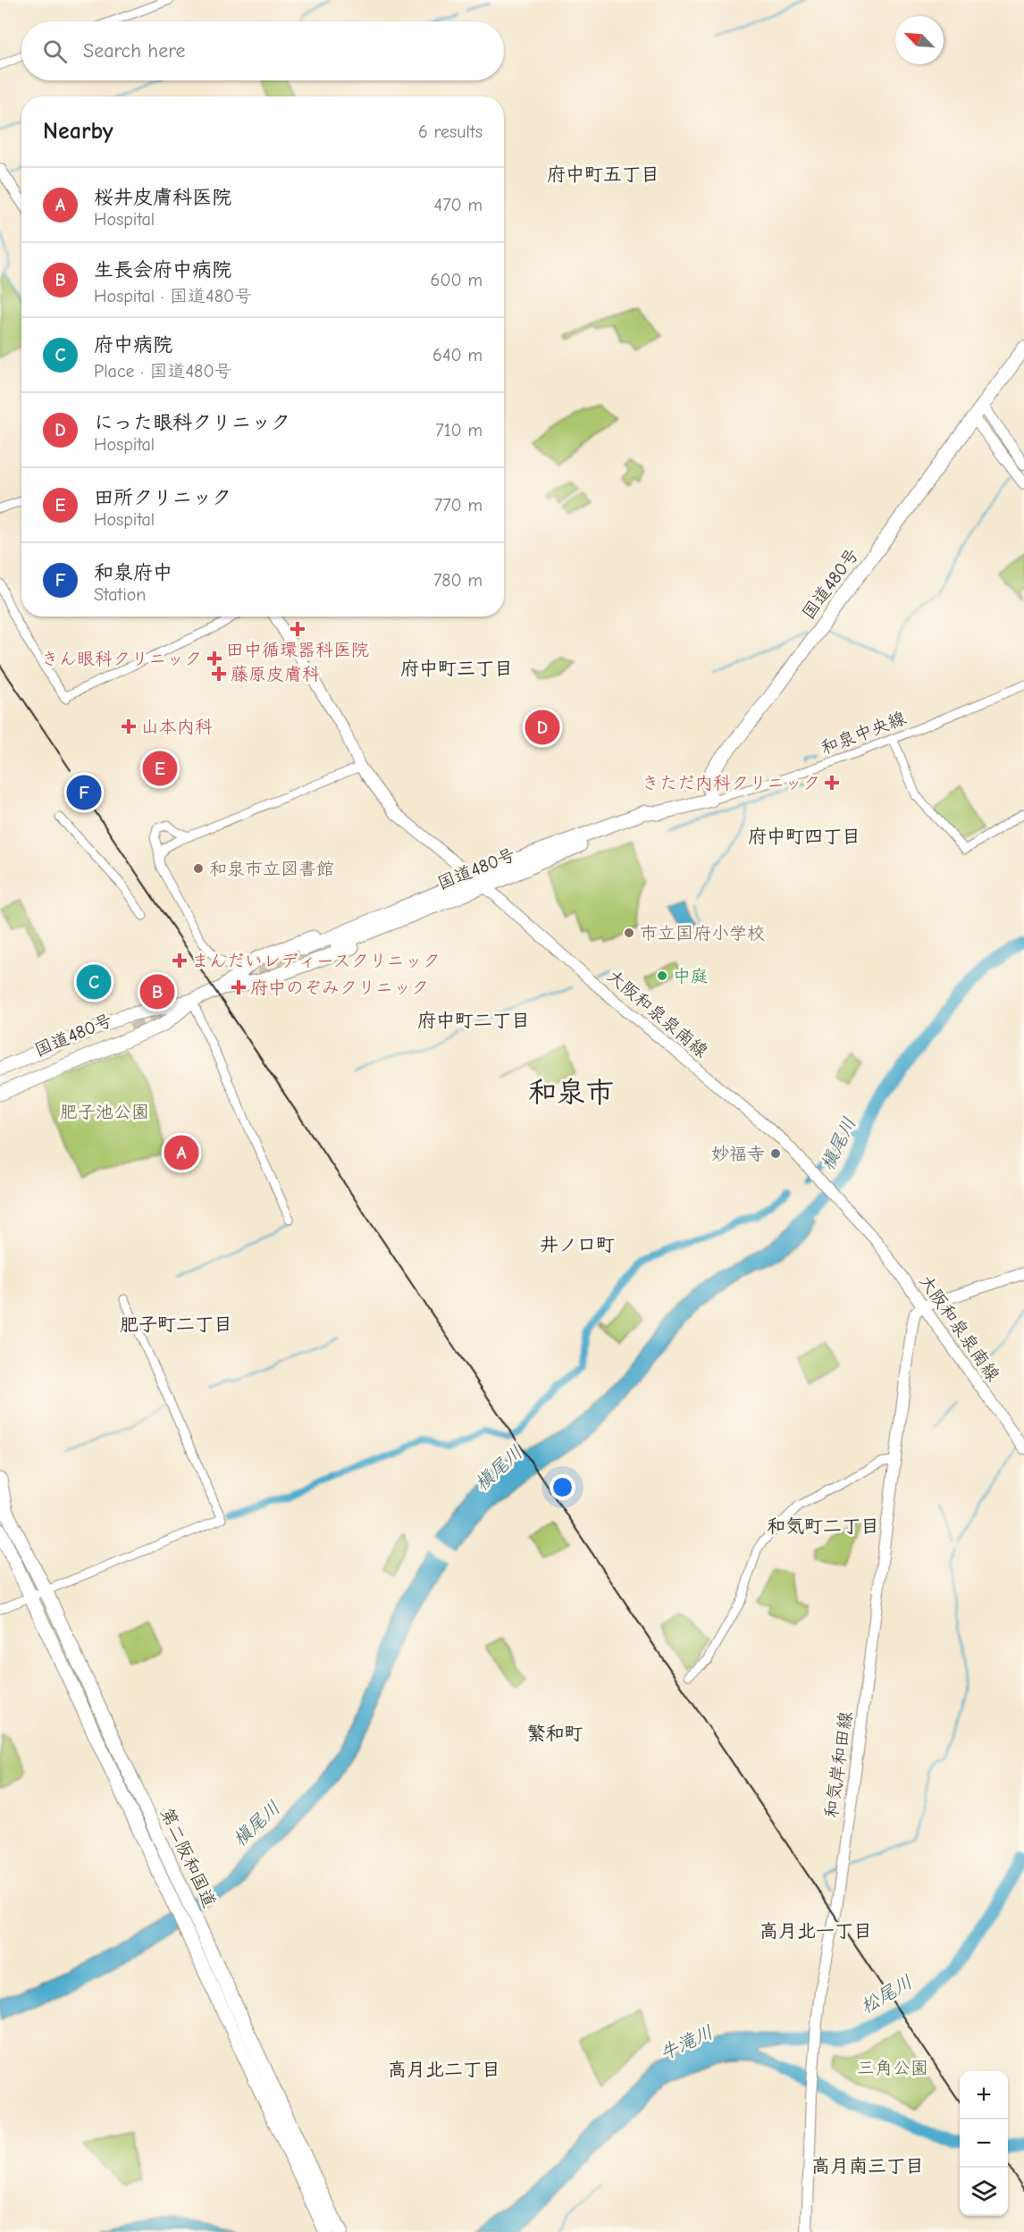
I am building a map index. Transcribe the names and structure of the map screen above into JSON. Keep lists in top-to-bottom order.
{
  "streets": {
    "highway": ["国道480号", "第二阪和国道"],
    "main road": ["大阪和泉泉南線", "和気岸和田線"],
    "street": ["和泉中央線"]
  },
  "crossings": [
    ["国道480号", "和泉中央線"],
    ["国道480号", "大阪和泉泉南線"],
    ["大阪和泉泉南線", "和気岸和田線"]
  ],
  "districts": [
    "府中町五丁目",
    "府中町三丁目",
    "府中町四丁目",
    "府中町二丁目",
    "和泉市",
    "井ノ口町",
    "肥子町二丁目",
    "和気町二丁目",
    "繁和町",
    "高月北一丁目",
    "高月北二丁目",
    "高月南三丁目"
  ],
  "water": ["槇尾川", "松尾川", "牛滝川"],
  "parks": ["肥子池公園", "三角公園"],
  "places": {
    "health": [
      "田中循環器科医院",
      "きん眼科クリニック",
      "藤原皮膚科",
      "山本内科",
      "きただ内科クリニック",
      "まんだいレディースクリニック",
      "府中のぞみクリニック"
    ],
    "other": [
      "和泉市立図書館",
      "市立国府小学校",
      "中庭",
      "妙福寺"
    ]
  },
  "north": "top left",
  "page": {
    "search": "Search here",
    "heading": ["Nearby", "6 results"],
    "list": [
      {
        "mark": "A",
        "name": "桜井皮膚科医院",
        "note": "Hospital",
        "value": "470 m"
      },
      {
        "mark": "B",
        "name": "生長会府中病院",
        "note": "Hospital · 国道480号",
        "value": "600 m"
      },
      {
        "mark": "C",
        "name": "府中病院",
        "note": "Place · 国道480号",
        "value": "640 m"
      },
      {
        "mark": "D",
        "name": "にった眼科クリニック",
        "note": "Hospital",
        "value": "710 m"
      },
      {
        "mark": "E",
        "name": "田所クリニック",
        "note": "Hospital",
        "value": "770 m"
      },
      {
        "mark": "F",
        "name": "和泉府中",
        "note": "Station",
        "value": "780 m"
      }
    ],
    "pins": [
      "D",
      "E",
      "F",
      "C",
      "B",
      "A"
    ],
    "map_buttons": ["+", "−"]
  }
}
